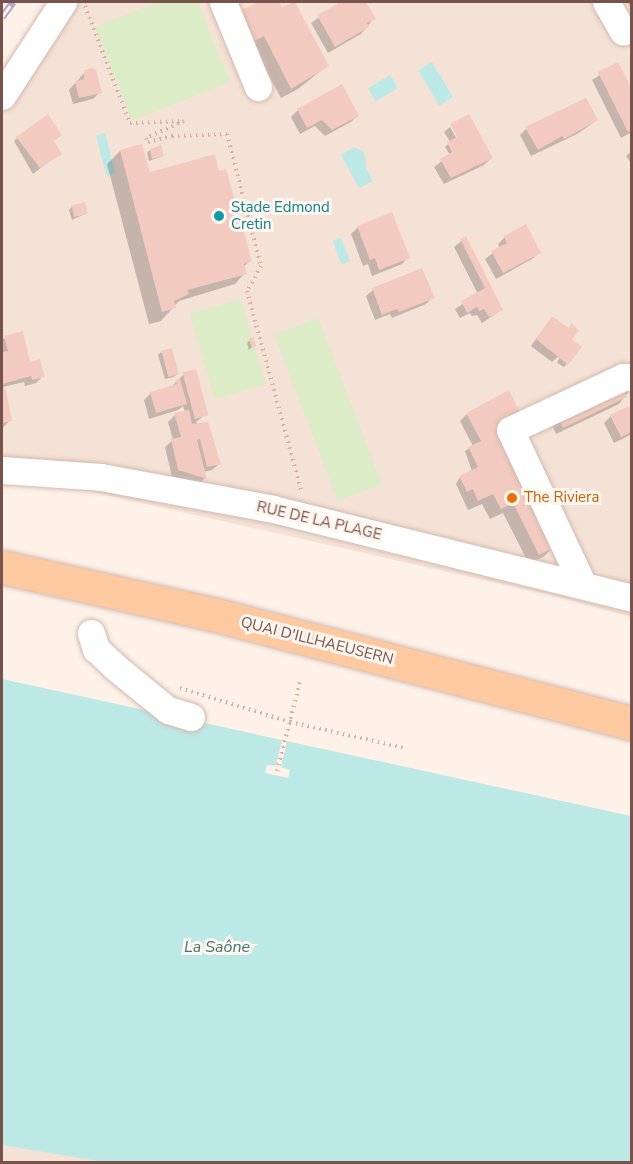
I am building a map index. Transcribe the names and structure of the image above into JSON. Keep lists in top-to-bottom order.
{
  "streets": {
    "main road": ["QUAI D'ILLHAEUSERN"],
    "street": ["RUE DE LA PLAGE"]
  },
  "water": ["La Saône"],
  "places": ["Stade Edmond Cretin", "The Riviera"]
}
